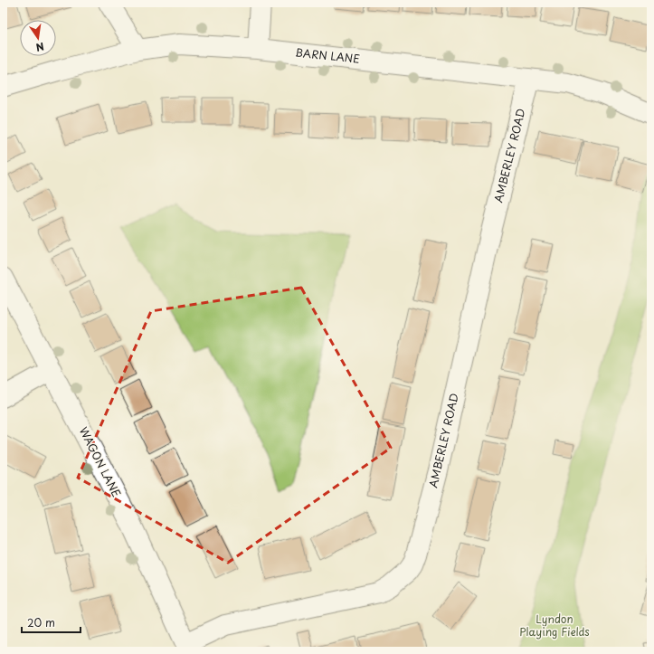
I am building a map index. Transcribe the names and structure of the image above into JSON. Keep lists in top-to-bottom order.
{
  "streets": {
    "street": ["BARN LANE", "AMBERLEY ROAD", "WAGON LANE"]
  },
  "crossings": [
    ["BARN LANE", "AMBERLEY ROAD"],
    ["AMBERLEY ROAD", "WAGON LANE"]
  ],
  "parks": ["Lyndon Playing Fields"],
  "scale_bar": "20 m",
  "north": "bottom"
}
